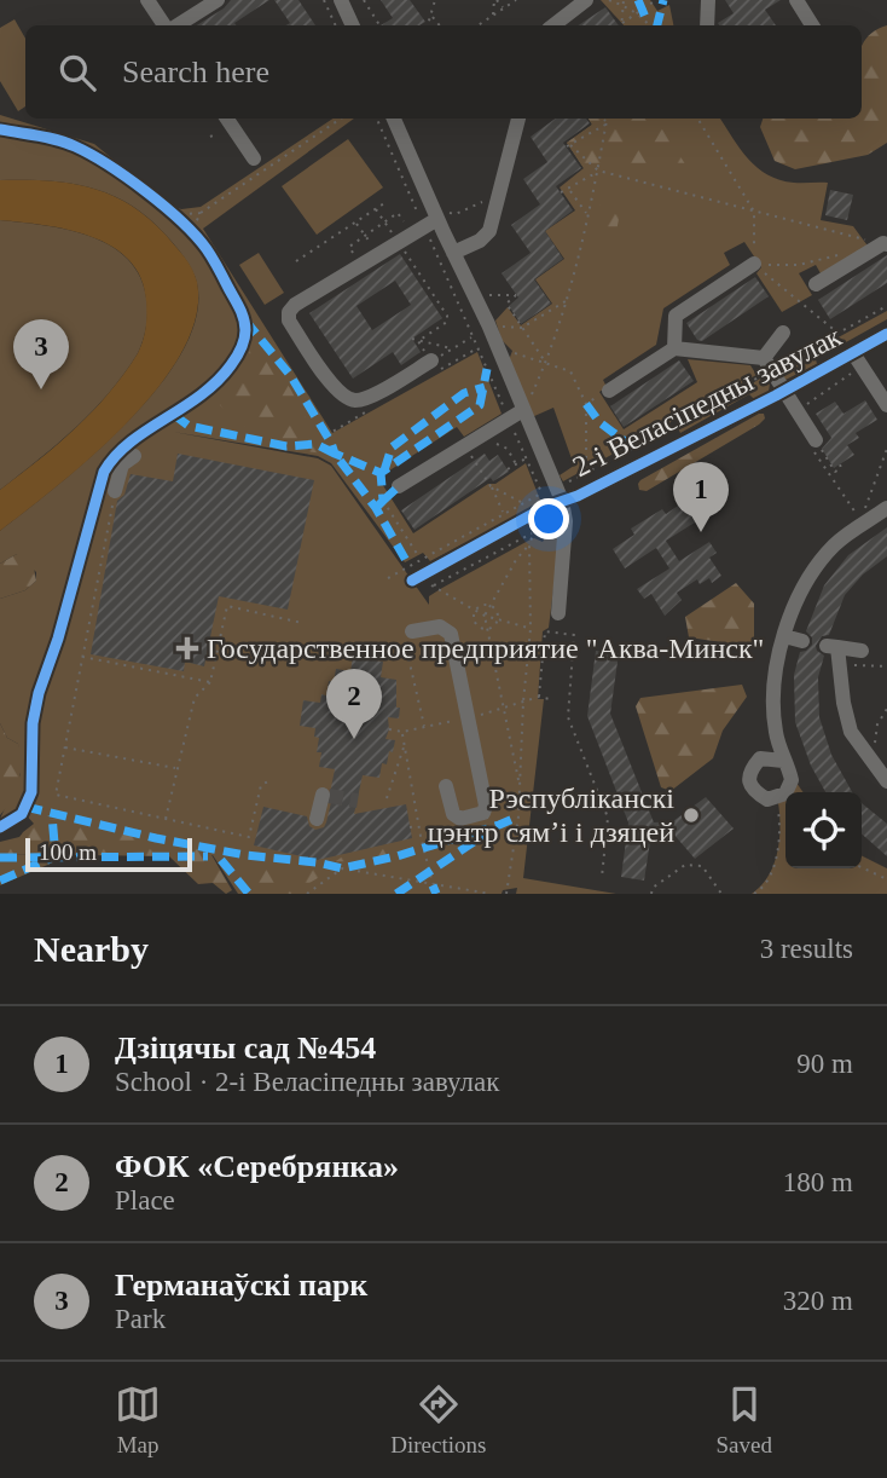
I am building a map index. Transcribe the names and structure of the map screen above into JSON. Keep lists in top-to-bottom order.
{
  "streets": {
    "street": ["2-і Веласіпедны завулак"]
  },
  "places": {
    "health": ["Государственное предприятие \"Аква-Минск\""],
    "other": ["Рэспубліканскі цэнтр сямʼі і дзяцей"]
  },
  "scale_bar": "100 m",
  "page": {
    "search": "Search here",
    "pins": ["3", "1", "2"],
    "scale": "100 m",
    "heading": ["Nearby", "3 results"],
    "list": [
      {
        "mark": "1",
        "name": "Дзіцячы сад №454",
        "note": "School · 2-і Веласіпедны завулак",
        "value": "90 m"
      },
      {
        "mark": "2",
        "name": "ФОК «Серебрянка»",
        "note": "Place",
        "value": "180 m"
      },
      {
        "mark": "3",
        "name": "Германаўскі парк",
        "note": "Park",
        "value": "320 m"
      }
    ],
    "nav": ["Map", "Directions", "Saved"]
  }
}
